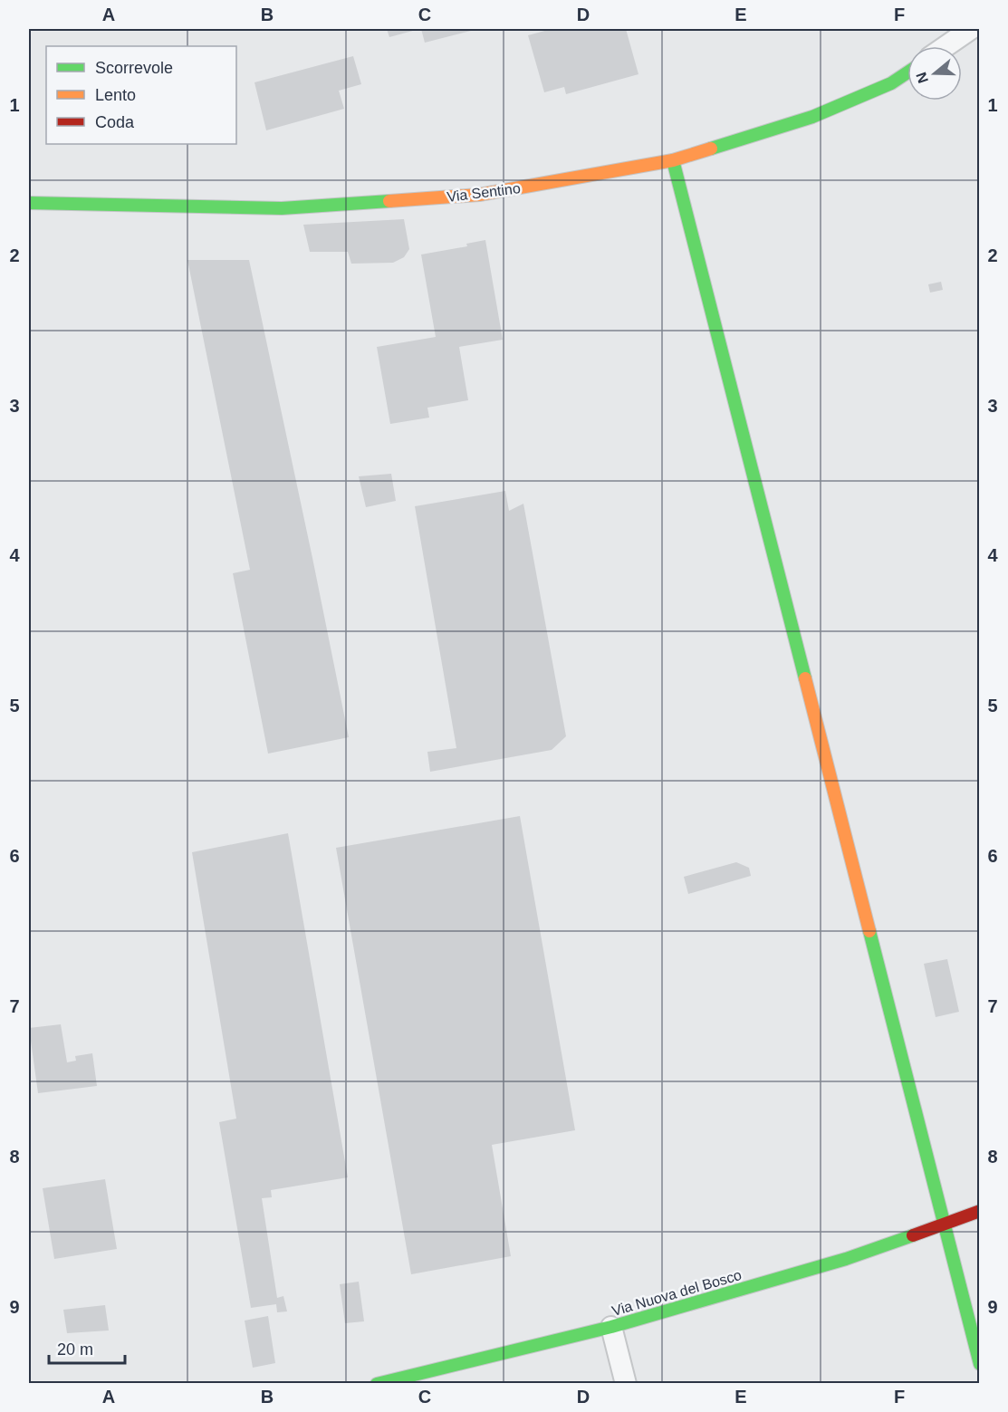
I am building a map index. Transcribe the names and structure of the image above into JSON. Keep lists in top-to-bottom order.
{
  "streets": {
    "street": ["Via Sentino", "Via Nuova del Bosco"]
  },
  "legend": ["Scorrevole", "Lento", "Coda"],
  "scale_bar": "20 m",
  "north": "left",
  "grid": {
    "columns": [
      "A",
      "B",
      "C",
      "D",
      "E",
      "F"
    ],
    "rows": [
      "1",
      "2",
      "3",
      "4",
      "5",
      "6",
      "7",
      "8",
      "9"
    ]
  }
}
